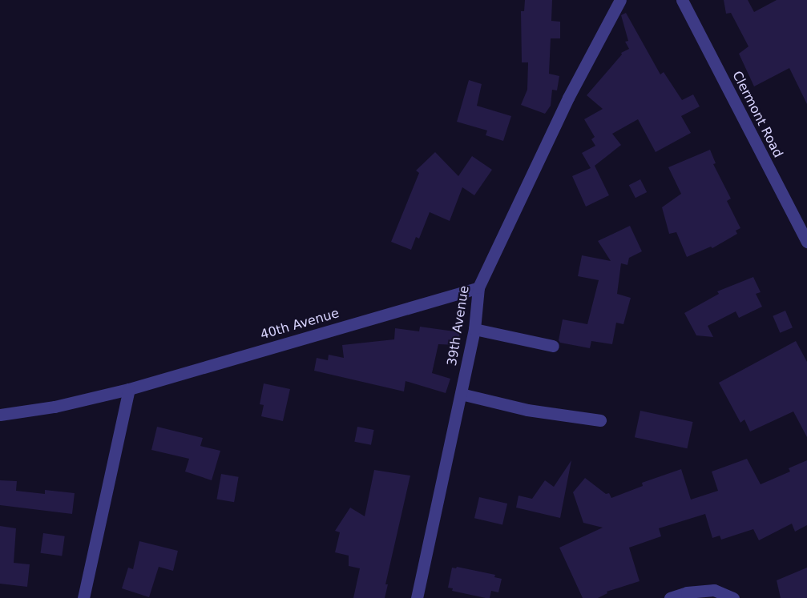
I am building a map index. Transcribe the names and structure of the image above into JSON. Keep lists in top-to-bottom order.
{
  "streets": {
    "street": ["Clermont Road", "40th Avenue", "39th Avenue"]
  },
  "crossings": [
    ["40th Avenue", "39th Avenue"]
  ]
}
